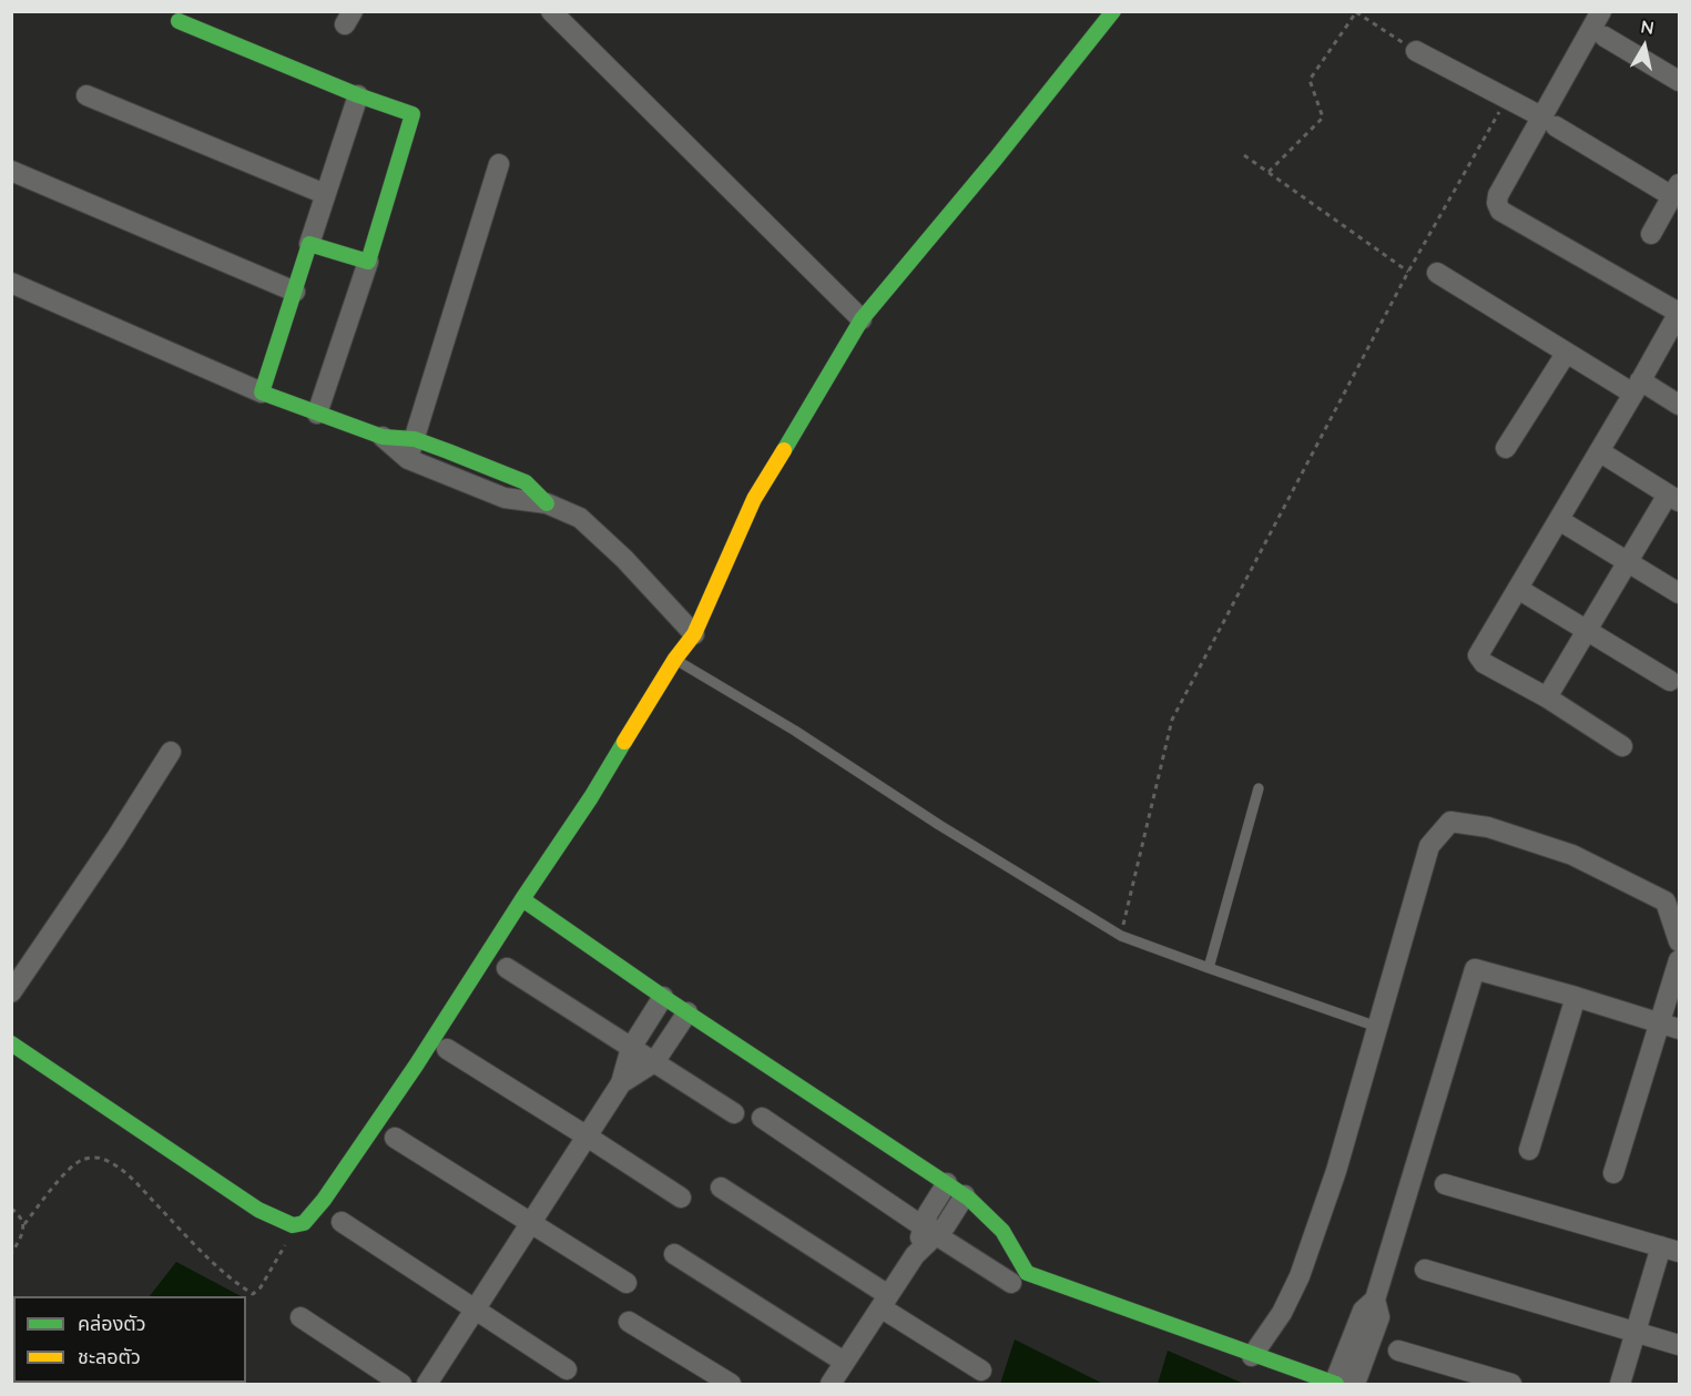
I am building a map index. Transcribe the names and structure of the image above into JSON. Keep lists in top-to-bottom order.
{
  "legend": ["คล่องตัว", "ชะลอตัว"],
  "north": "top"
}
